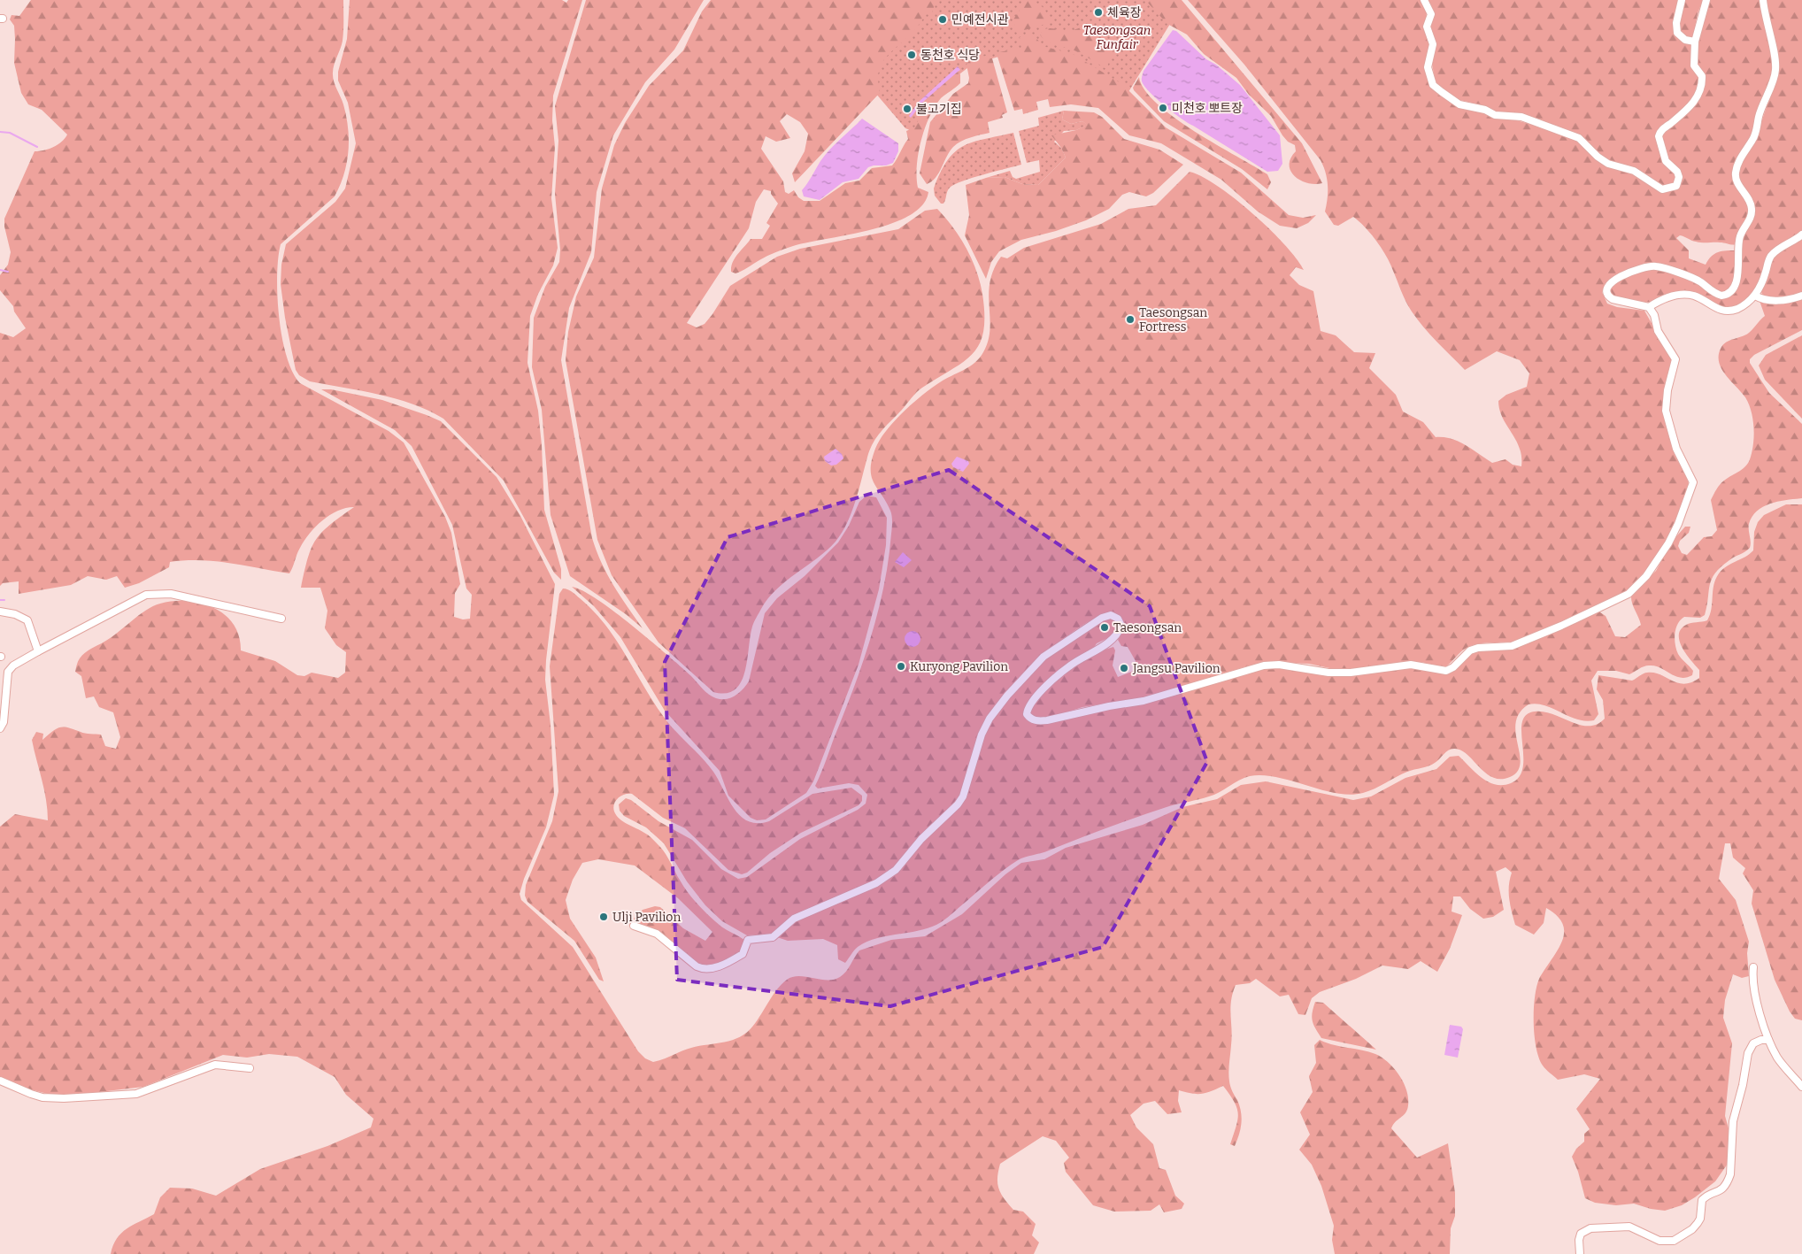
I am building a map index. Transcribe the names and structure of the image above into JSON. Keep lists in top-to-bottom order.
{
  "parks": ["Taesongsan Funfair"],
  "places": [
    "체육장",
    "민예전시관",
    "동천호 식당",
    "미천호 뽀트장",
    "불고기집",
    "Taesongsan Fortress",
    "Taesongsan",
    "Kuryong Pavilion",
    "Jangsu Pavilion",
    "Ulji Pavilion"
  ]
}
